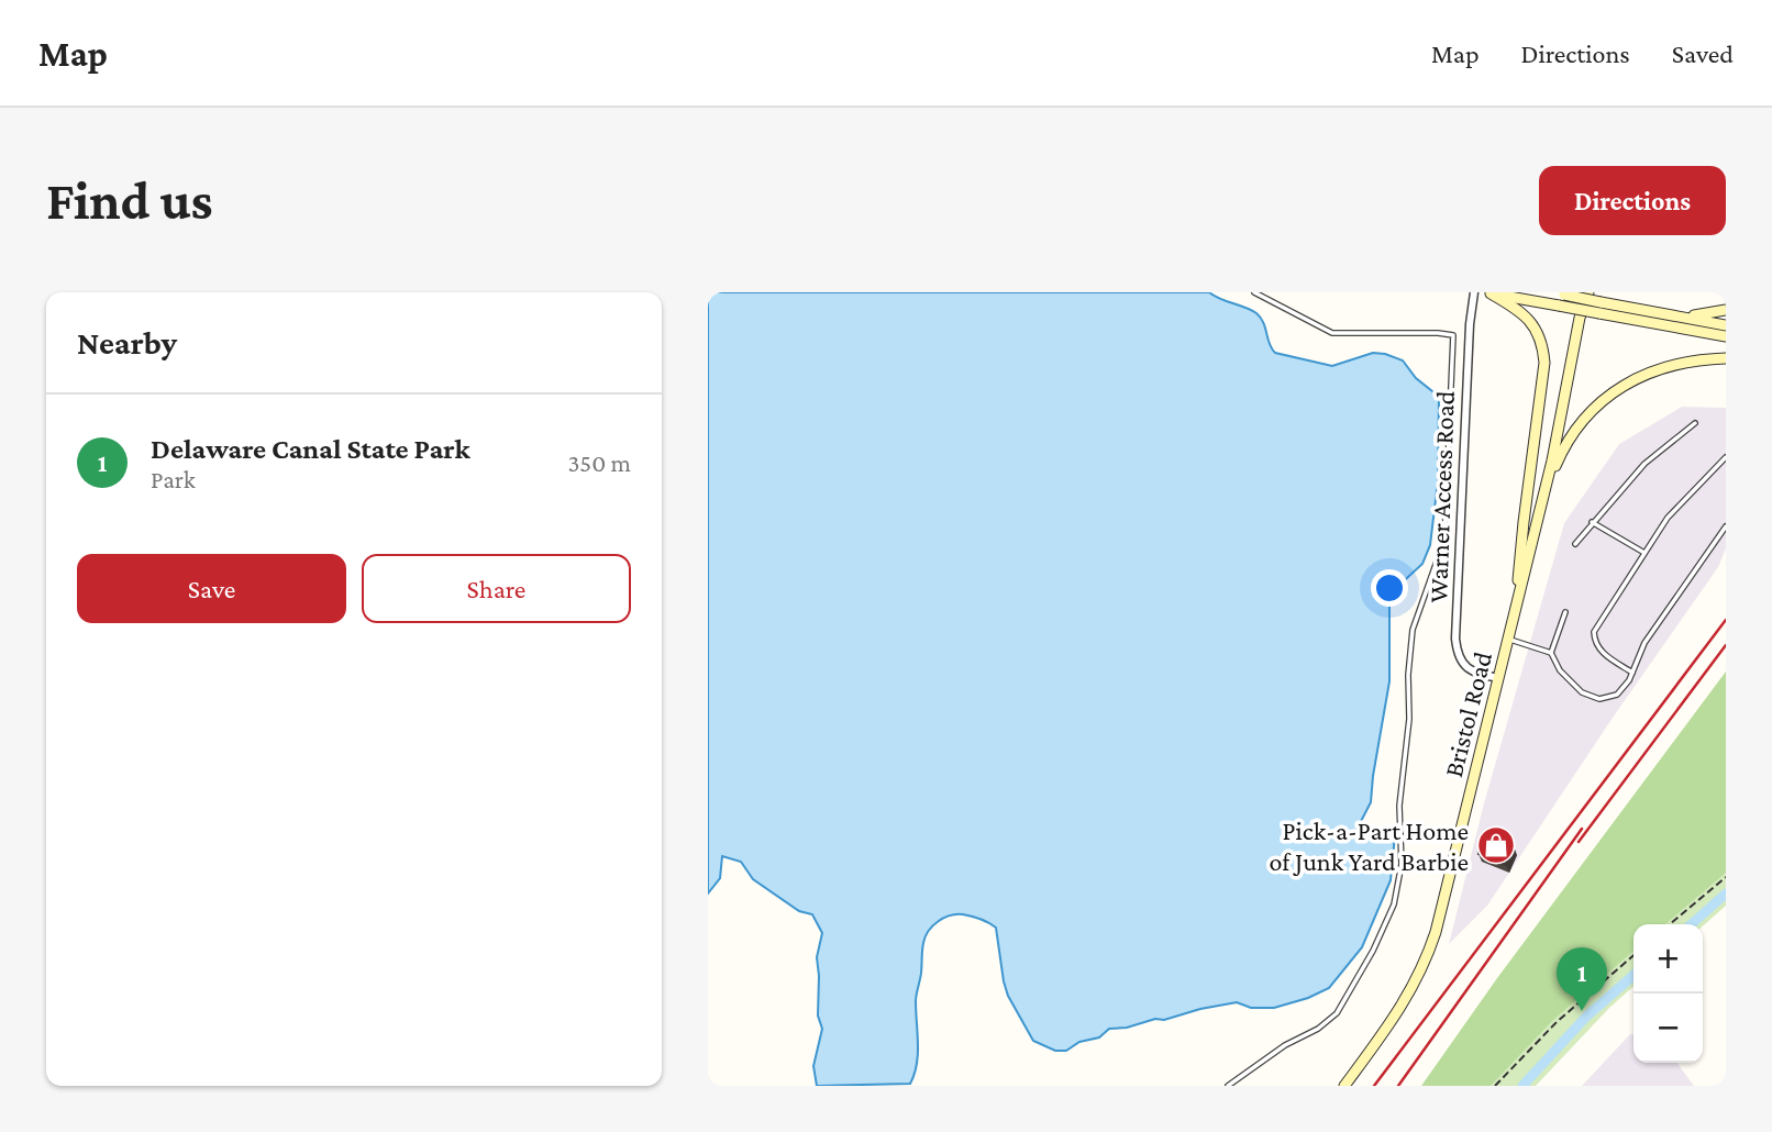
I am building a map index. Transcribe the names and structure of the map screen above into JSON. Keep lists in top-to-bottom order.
{
  "streets": {
    "main road": ["Bristol Road"],
    "street": ["Warner Access Road"]
  },
  "crossings": [
    ["Warner Access Road", "Bristol Road"]
  ],
  "places": {
    "shop": ["Pick-a-Part Home of Junk Yard Barbie"]
  },
  "page": {
    "header": "Map",
    "nav": ["Map", "Directions", "Saved"],
    "buttons": [
      "Directions",
      ["Save", "Share"]
    ],
    "title": "Find us",
    "heading": "Nearby",
    "list": [
      {
        "mark": "1",
        "name": "Delaware Canal State Park",
        "note": "Park",
        "value": "350 m"
      }
    ],
    "map_buttons": ["+", "−"],
    "pins": "1"
  }
}
